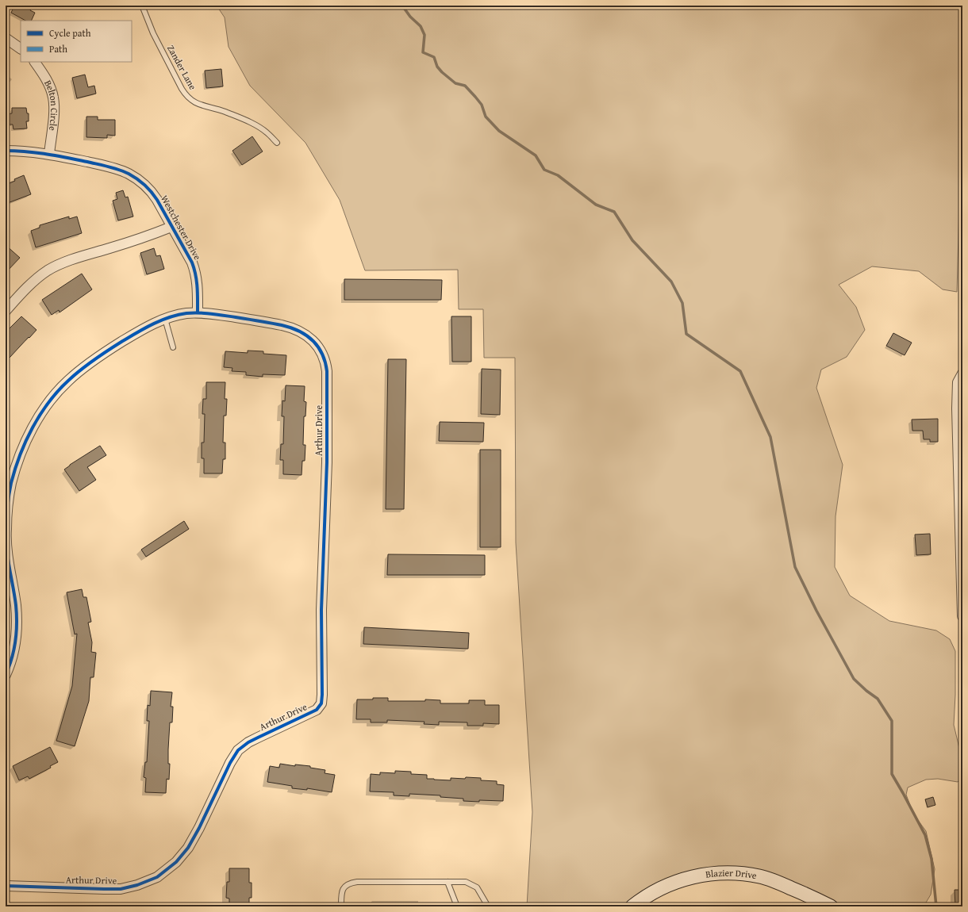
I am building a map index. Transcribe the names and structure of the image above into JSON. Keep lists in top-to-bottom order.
{
  "streets": {
    "street": [
      "Belton Circle",
      "Westchester Drive",
      "Arthur Drive",
      "Blazier Drive"
    ],
    "lane": ["Zander Lane"]
  },
  "crossings": [
    ["Belton Circle", "Westchester Drive"],
    ["Westchester Drive", "Arthur Drive"]
  ],
  "legend": ["Cycle path", "Path"]
}
